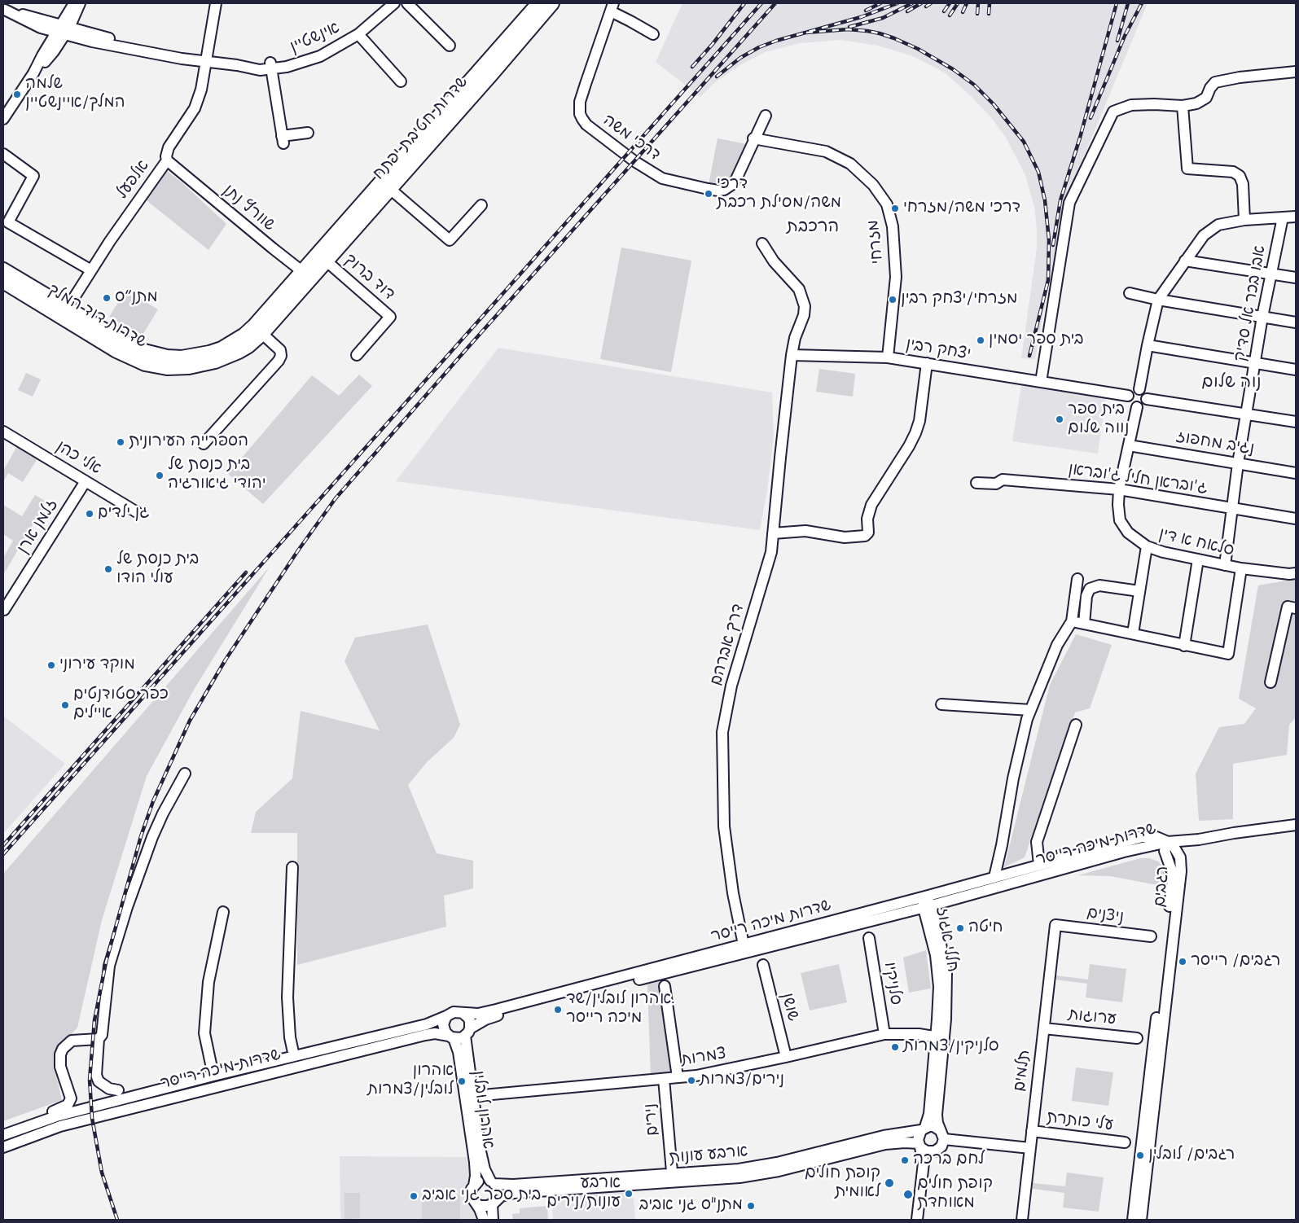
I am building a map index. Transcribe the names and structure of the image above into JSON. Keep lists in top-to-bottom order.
{
  "streets": {
    "main road": ["שדרות חטיבת יפתח", "שדרות דוד המלך"],
    "street": [
      "אינשטיין",
      "דרכי משה",
      "אלפעל",
      "שוורץ נתן",
      "מזרחי",
      "דוד ברוך",
      "אבו בכר אל סדיק",
      "יצחק רבין",
      "נגיב מחפוז",
      "אלי כהן",
      "ג'ובראן חליל ג'ובראן",
      "זלמן ארן",
      "סלאח א דין",
      "דרך אברהם",
      "שדרות מיכה רייסר",
      "רגבים",
      "ניצנים",
      "חללי אגוז",
      "סלניקיו",
      "שושן",
      "ערוגות",
      "צמרות",
      "תלמים",
      "אהרון לובלין",
      "נירים",
      "עלי כותרת",
      "ארבע עונות"
    ]
  },
  "crossings": [
    ["אינשטיין", "אלפעל"],
    ["שדרות חטיבת יפתח", "שוורץ נתן"],
    ["שדרות חטיבת יפתח", "דוד ברוך"],
    ["שדרות חטיבת יפתח", "שדרות דוד המלך"],
    ["דרכי משה", "מזרחי"],
    ["אלפעל", "שוורץ נתן"],
    ["אלפעל", "שדרות דוד המלך"],
    ["שוורץ נתן", "שדרות דוד המלך"],
    ["מזרחי", "יצחק רבין"],
    ["אבו בכר אל סדיק", "נגיב מחפוז"],
    ["אבו בכר אל סדיק", "ג'ובראן חליל ג'ובראן"],
    ["אבו בכר אל סדיק", "סלאח א דין"],
    ["יצחק רבין", "סלאח א דין"],
    ["יצחק רבין", "דרך אברהם"],
    ["נגיב מחפוז", "סלאח א דין"],
    ["אלי כהן", "זלמן ארן"],
    ["ג'ובראן חליל ג'ובראן", "סלאח א דין"],
    ["דרך אברהם", "שדרות מיכה רייסר"],
    ["שדרות מיכה רייסר", "רגבים"],
    ["שדרות מיכה רייסר", "חללי אגוז"],
    ["שדרות מיכה רייסר", "אהרון לובלין"],
    ["ניצנים", "תלמים"],
    ["חללי אגוז", "צמרות"],
    ["חללי אגוז", "ארבע עונות"],
    ["סלניקיו", "צמרות"],
    ["שושן", "צמרות"],
    ["ערוגות", "תלמים"],
    ["צמרות", "אהרון לובלין"],
    ["צמרות", "נירים"],
    ["תלמים", "עלי כותרת"],
    ["אהרון לובלין", "ארבע עונות"],
    ["נירים", "ארבע עונות"]
  ],
  "districts": ["הרכבת", "נוה שלום"],
  "places": [
    "שלמה המלך/איינשטיין",
    "דרכי משה/מסילת רכבת",
    "דרכי משה/מזרחי",
    "מתנ״ס",
    "מזרחי/יצחק רבין",
    "בית ספר יסמין",
    "בית ספר נווה שלום",
    "הספרייה העירונית",
    "בית כנסת של יהודי גיאורגיה",
    "גן ילדים",
    "בית כנסת של עולי הודו",
    "מוקד עירוני",
    "כפר סטודנטים איילים",
    "חיטה",
    "רגבים/ רייסר",
    "אהרון לובלין/שד. מיכה רייסר",
    "סלניקין/צמרות",
    "נירים/צמרות",
    "אהרון לובלין/צמרות",
    "רגבים/ לובלין",
    "לחם ברכה",
    "קופת חולים לאומית",
    "ארבע עונות/נירים",
    "קופת חולים מאוחדת",
    "בית ספר גני אביב",
    "מתנ\"ס גני אביב"
  ]
}
